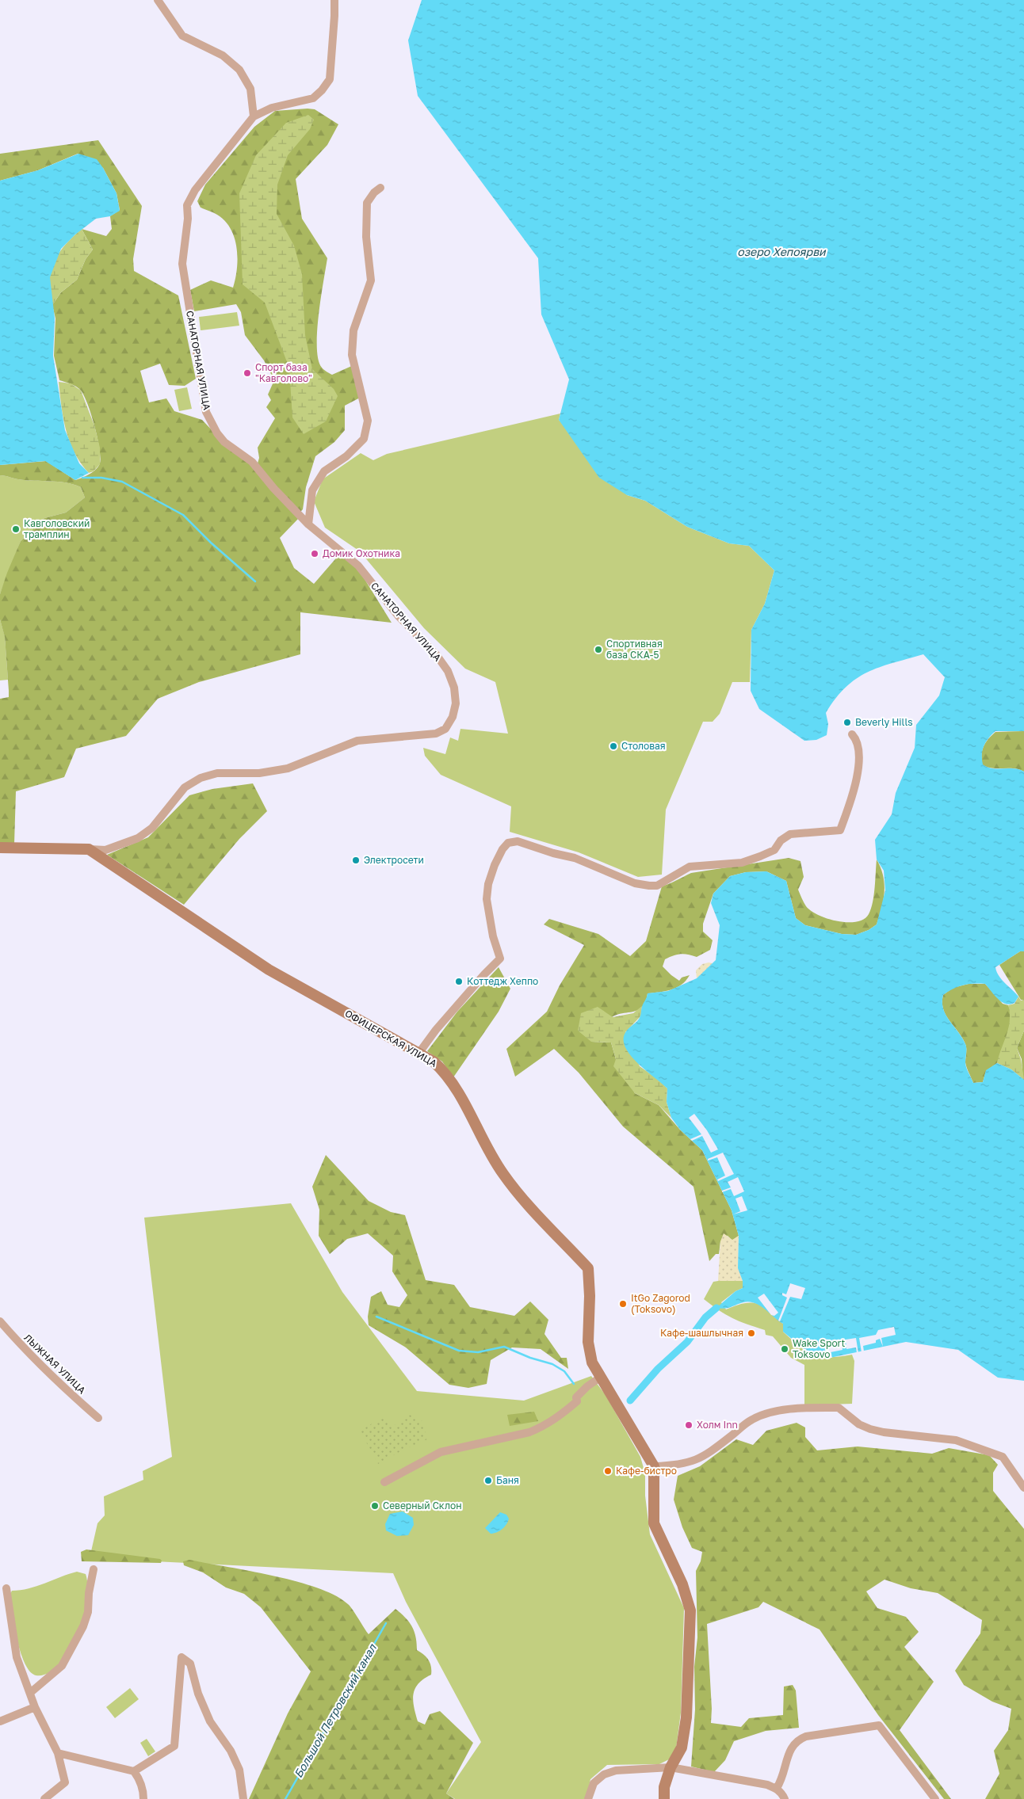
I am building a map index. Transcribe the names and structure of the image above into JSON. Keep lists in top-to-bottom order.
{
  "streets": {
    "street": ["САНАТОРНАЯ УЛИЦА", "ОФИЦЕРСКАЯ УЛИЦА", "ЛЫЖНАЯ УЛИЦА"]
  },
  "crossings": [
    ["САНАТОРНАЯ УЛИЦА", "ОФИЦЕРСКАЯ УЛИЦА"]
  ],
  "water": ["озеро Хепоярви", "Большой Петровский канал"],
  "places": [
    "Спорт база \"Кавголово\"",
    "Кавголовский трамплин",
    "Домик Охотника",
    "Спортивная база СКА-5",
    "Beverly Hills",
    "Столовая",
    "Электросети",
    "Коттедж Хеппо",
    "ItGo Zagorod (Toksovo)",
    "Кафе-шашлычная",
    "Wake Sport Toksovo",
    "Холм Inn",
    "Кафе-бистро",
    "Баня",
    "Северный Склон"
  ]
}
